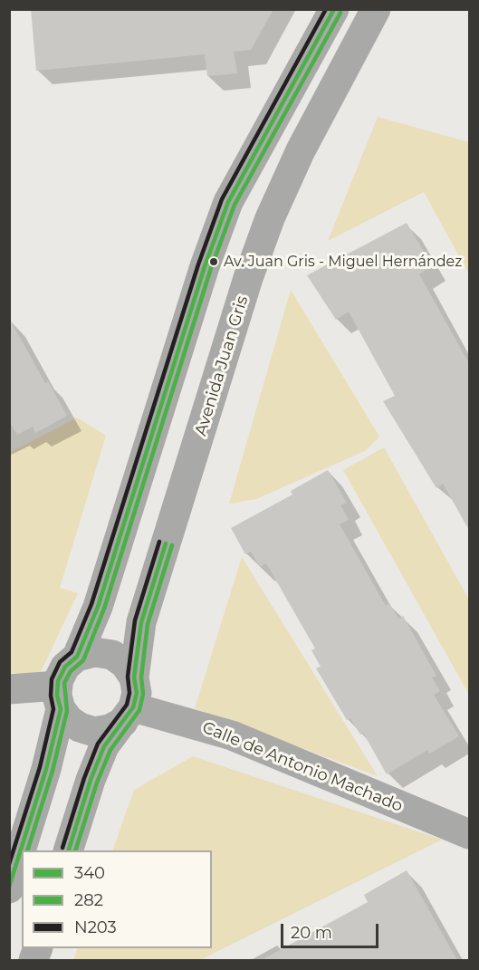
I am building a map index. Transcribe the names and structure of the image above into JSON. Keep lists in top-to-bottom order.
{
  "streets": {
    "street": ["Avenida Juan Gris", "Calle de Antonio Machado"]
  },
  "crossings": [
    ["Avenida Juan Gris", "Calle de Antonio Machado"]
  ],
  "places": ["Av. Juan Gris - Miguel Hernández"],
  "lines": ["transit line 340", "transit line N203", "transit line 282"],
  "legend": ["340", "282", "N203"],
  "scale_bar": "20 m"
}
